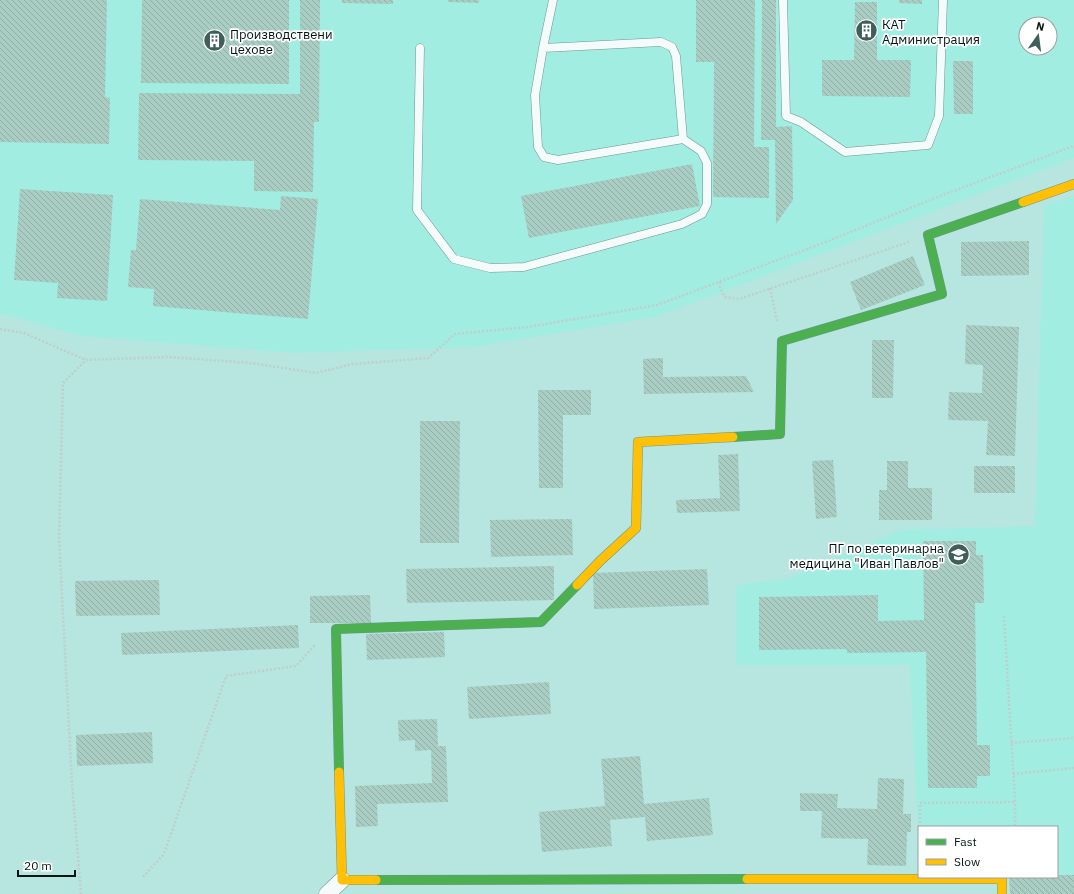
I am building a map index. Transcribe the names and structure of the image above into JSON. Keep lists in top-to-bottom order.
{
  "places": {
    "building": ["КАТ Администрация", "Производствени цехове"],
    "school or university": ["ПГ по ветеринарна медицина \"Иван Павлов\""]
  },
  "legend": ["Fast", "Slow"],
  "scale_bar": "20 m",
  "north": "top"
}
